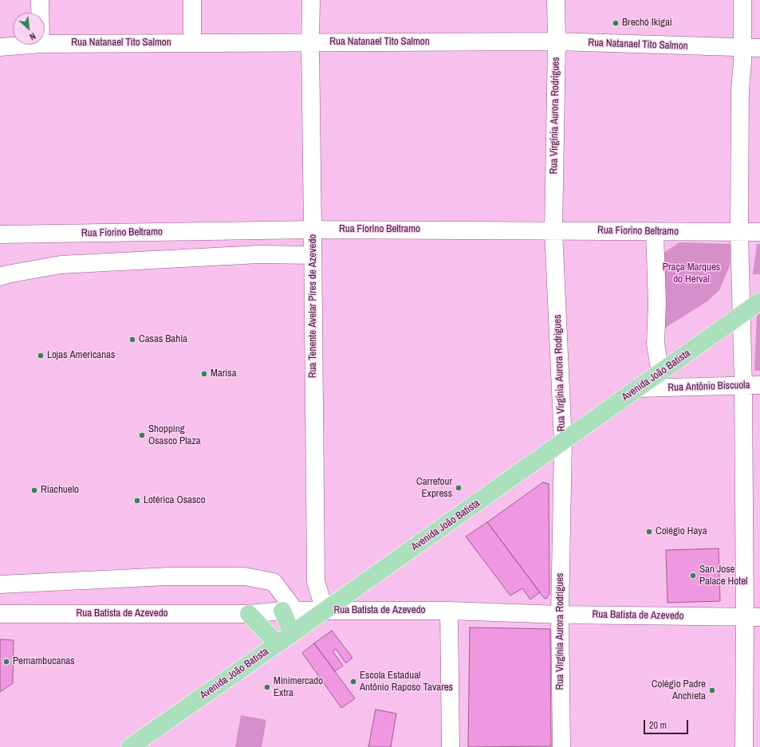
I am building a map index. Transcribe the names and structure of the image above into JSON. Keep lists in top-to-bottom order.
{
  "streets": {
    "main road": ["Avenida João Batista"],
    "street": [
      "Rua Natanael Tito Salmon",
      "Rua Virgínia Aurora Rodrigues",
      "Rua Fiorino Beltramo",
      "Rua Tenente Avelar Pires de Azevedo",
      "Rua Antônio Biscuola",
      "Rua Batista de Azevedo"
    ]
  },
  "crossings": [
    ["Rua Natanael Tito Salmon", "Rua Virgínia Aurora Rodrigues"],
    ["Rua Natanael Tito Salmon", "Rua Tenente Avelar Pires de Azevedo"],
    ["Rua Virgínia Aurora Rodrigues", "Rua Fiorino Beltramo"],
    ["Rua Virgínia Aurora Rodrigues", "Avenida João Batista"],
    ["Rua Virgínia Aurora Rodrigues", "Rua Batista de Azevedo"],
    ["Rua Fiorino Beltramo", "Rua Tenente Avelar Pires de Azevedo"],
    ["Rua Tenente Avelar Pires de Azevedo", "Avenida João Batista"],
    ["Rua Tenente Avelar Pires de Azevedo", "Rua Batista de Azevedo"],
    ["Avenida João Batista", "Rua Antônio Biscuola"],
    ["Avenida João Batista", "Rua Batista de Azevedo"]
  ],
  "parks": ["Praça Marques do Herval"],
  "places": [
    "Brechó Ikigai",
    "Casas Bahia",
    "Lojas Americanas",
    "Marisa",
    "Shopping Osasco Plaza",
    "Carrefour Express",
    "Riachuelo",
    "Lotérica Osasco",
    "Colégio Haya",
    "San Jose Palace Hotel",
    "Pernambucanas",
    "Escola Estadual Antônio Raposo Tavares",
    "Minimercado Extra",
    "Colégio Padre Anchieta"
  ],
  "scale_bar": "20 m",
  "north": "bottom right"
}
